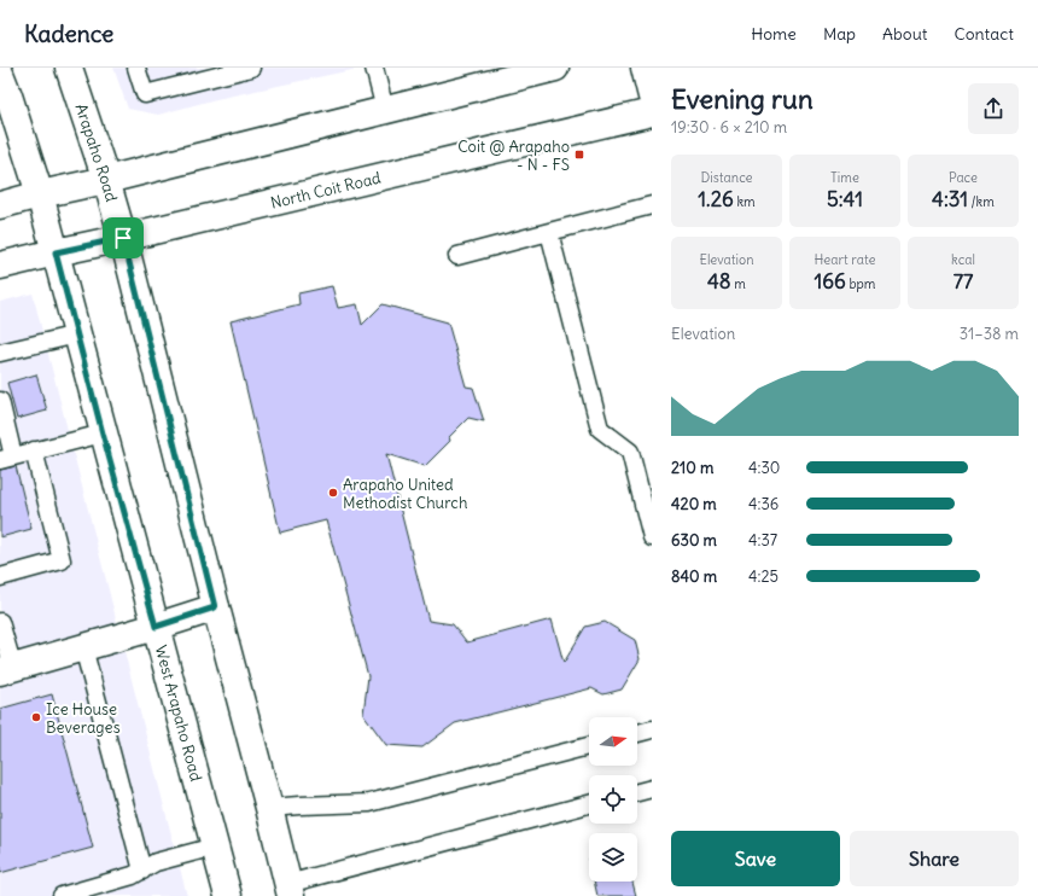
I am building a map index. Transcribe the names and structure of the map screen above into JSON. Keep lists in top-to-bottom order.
{
  "streets": {
    "main road": ["Arapaho Road", "North Coit Road", "West Arapaho Road"]
  },
  "crossings": [
    ["Arapaho Road", "North Coit Road"],
    ["North Coit Road", "West Arapaho Road"]
  ],
  "places": {
    "transit": ["Coit @ Arapaho - N - FS"],
    "other": ["Arapaho United Methodist Church", "Ice House Beverages"]
  },
  "north": "right",
  "page": {
    "header": "Kadence",
    "nav": [
      "Home",
      "Map",
      "About",
      "Contact"
    ],
    "heading": ["Evening run", "19:30 · 6 × 210 m"],
    "stats": [
      ["Distance", "1.26 km"],
      ["Time", "5:41"],
      ["Pace", "4:31 /km"],
      ["Elevation", "48 m"],
      ["Heart rate", "166 bpm"],
      ["kcal", "77"]
    ],
    "chart": ["Elevation", "31–38 m"],
    "list": [
      {
        "name": "210 m",
        "note": "4:30"
      },
      {
        "name": "420 m",
        "note": "4:36"
      },
      {
        "name": "630 m",
        "note": "4:37"
      },
      {
        "name": "840 m",
        "note": "4:25"
      }
    ],
    "buttons": ["Save", "Share"]
  }
}
